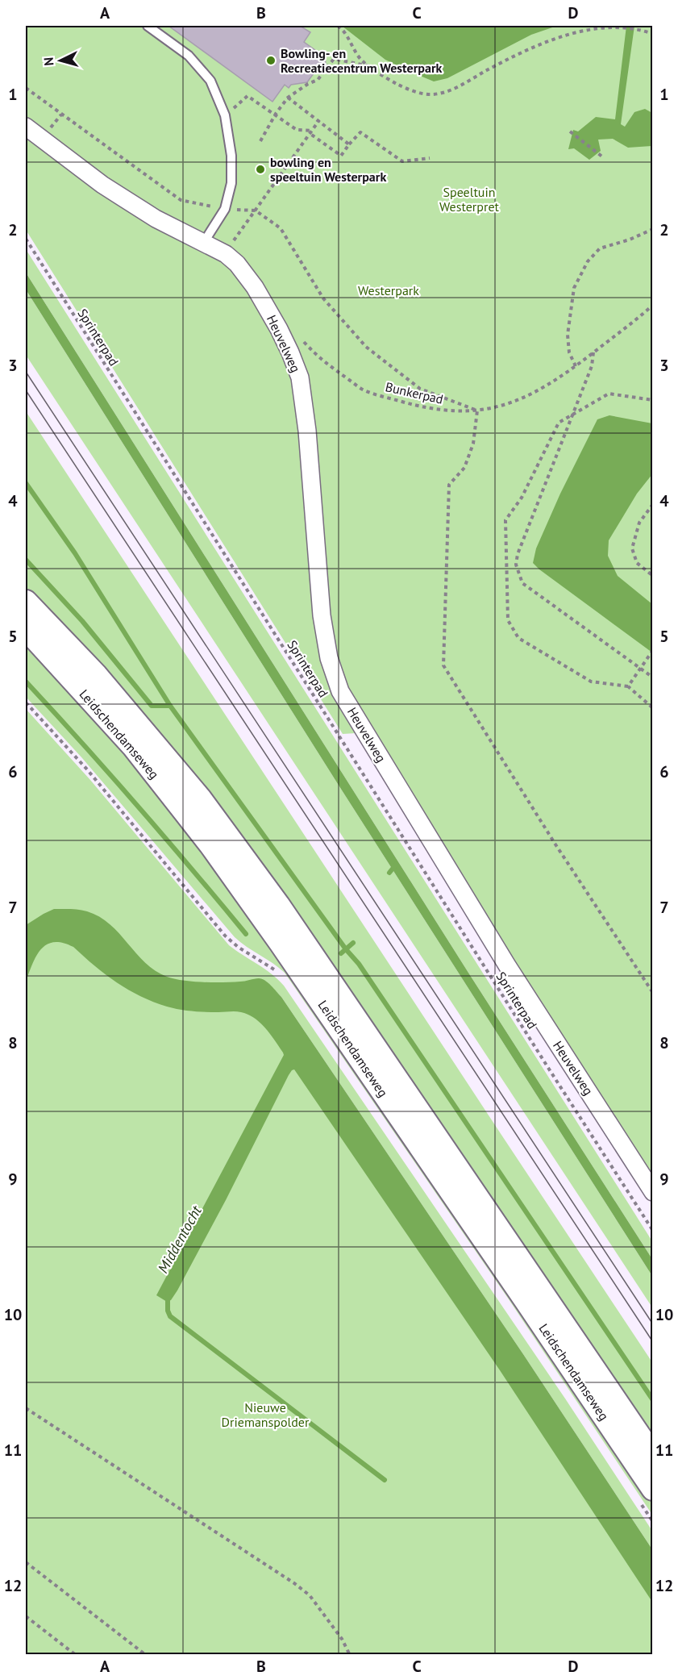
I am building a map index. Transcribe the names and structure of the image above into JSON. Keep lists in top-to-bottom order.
{
  "streets": {
    "main road": ["Leidschendamseweg"],
    "street": ["Heuvelweg"],
    "path": ["Sprinterpad", "Bunkerpad"]
  },
  "water": ["Middentocht"],
  "parks": ["Speeltuin Westerpret", "Westerpark", "Nieuwe Driemanspolder"],
  "places": ["Bowling- en Recreatiecentrum Westerpark", "bowling en speeltuin Westerpark"],
  "north": "left",
  "grid": {
    "columns": [
      "A",
      "B",
      "C",
      "D"
    ],
    "rows": [
      "1",
      "2",
      "3",
      "4",
      "5",
      "6",
      "7",
      "8",
      "9",
      "10",
      "11",
      "12"
    ]
  }
}
